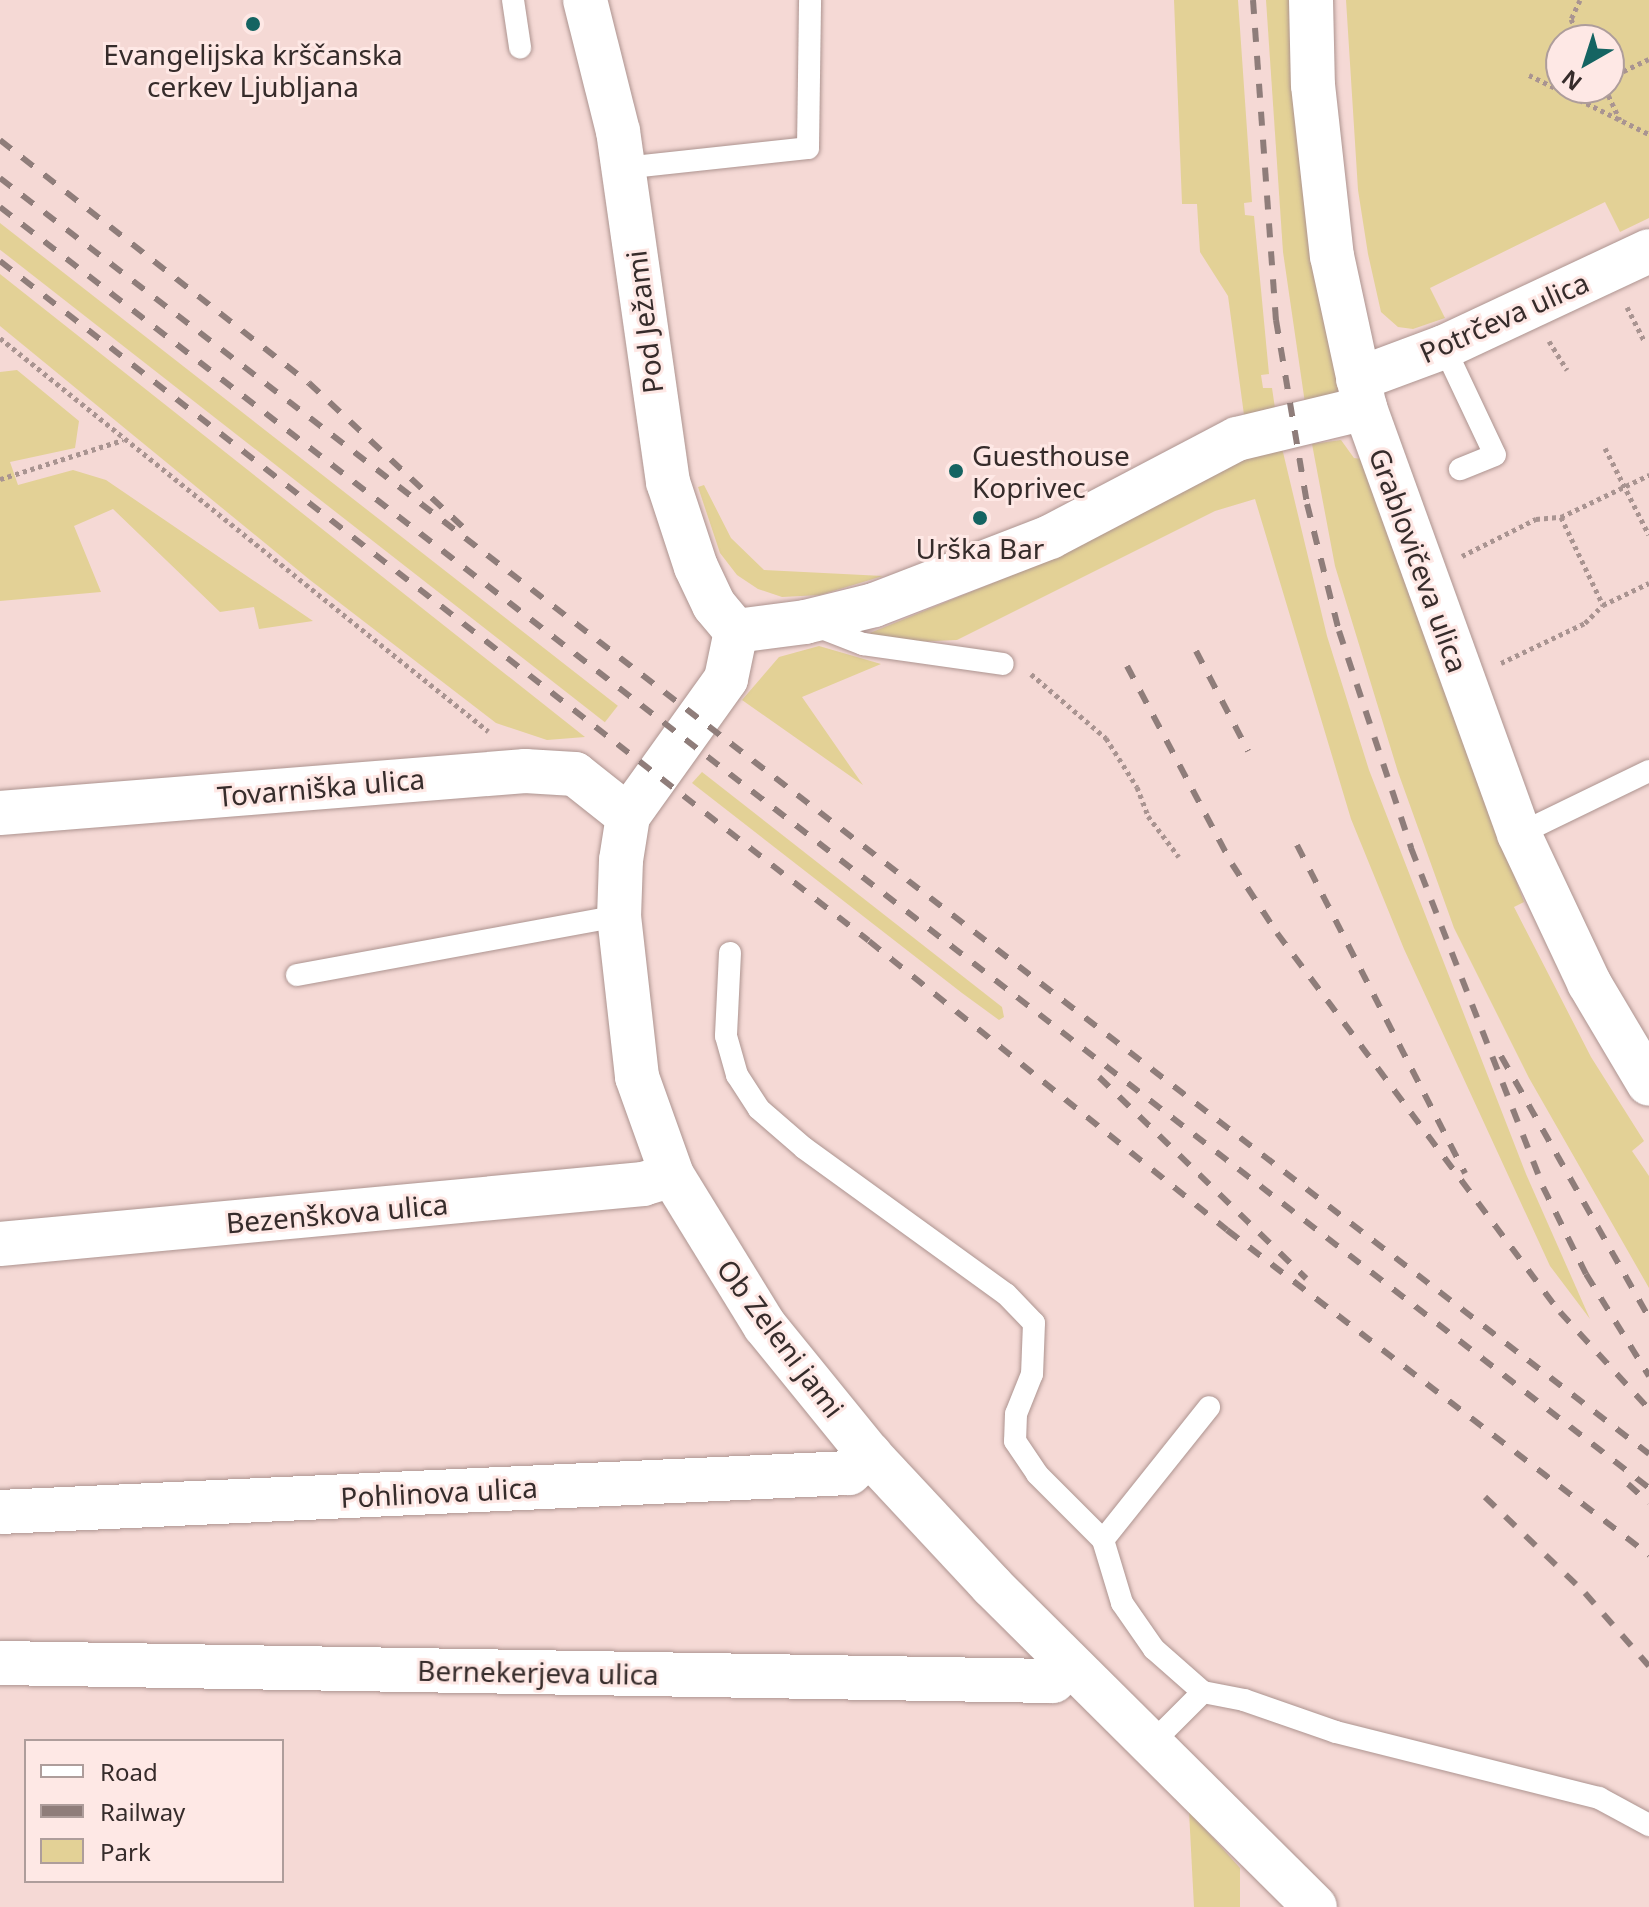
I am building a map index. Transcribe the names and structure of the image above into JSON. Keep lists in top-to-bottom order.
{
  "streets": {
    "street": [
      "Potrčeva ulica",
      "Pod Ježami",
      "Grablovičeva ulica",
      "Tovarniška ulica",
      "Bezenškova ulica",
      "Ob Zeleni jami",
      "Pohlinova ulica",
      "Bernekerjeva ulica"
    ]
  },
  "crossings": [
    ["Potrčeva ulica", "Pod Ježami"],
    ["Potrčeva ulica", "Grablovičeva ulica"],
    ["Tovarniška ulica", "Ob Zeleni jami"],
    ["Bezenškova ulica", "Ob Zeleni jami"],
    ["Ob Zeleni jami", "Pohlinova ulica"],
    ["Ob Zeleni jami", "Bernekerjeva ulica"]
  ],
  "places": ["Evangelijska krščanska cerkev Ljubljana", "Guesthouse Koprivec", "Urška Bar"],
  "legend": ["Road", "Railway", "Park"],
  "north": "bottom left"
}
